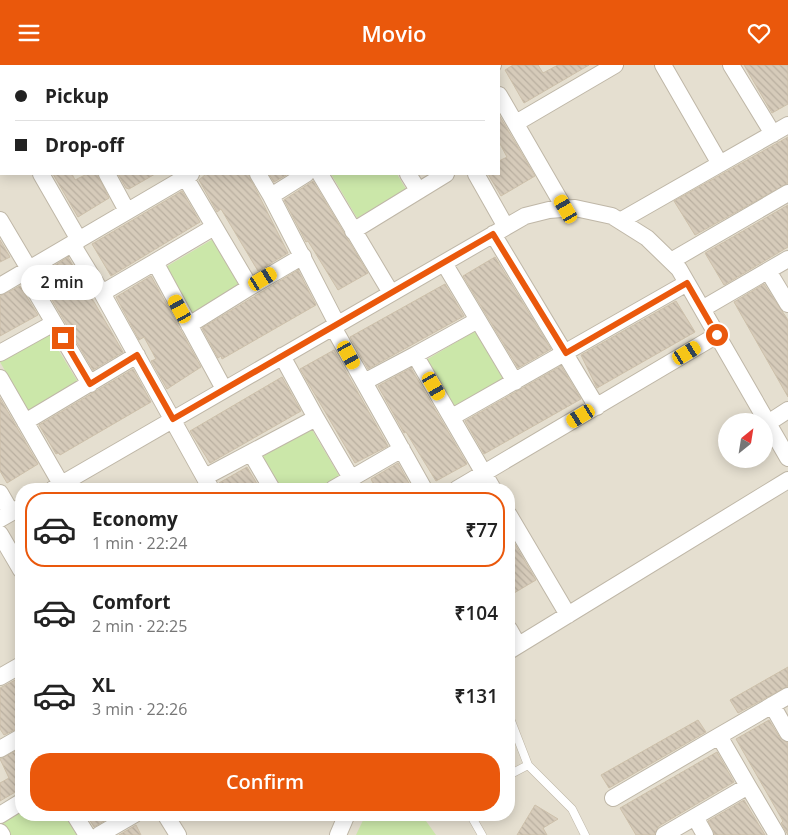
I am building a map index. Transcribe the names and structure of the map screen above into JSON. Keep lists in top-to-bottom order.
{
  "north": "top right",
  "page": {
    "header": "Movio",
    "banner": ["Pickup", "Drop-off"],
    "bubble": "2 min",
    "list": [
      {
        "name": "Economy",
        "note": "1 min · 22:24",
        "value": "₹77"
      },
      {
        "name": "Comfort",
        "note": "2 min · 22:25",
        "value": "₹104"
      },
      {
        "name": "XL",
        "note": "3 min · 22:26",
        "value": "₹131"
      }
    ],
    "buttons": "Confirm"
  }
}
